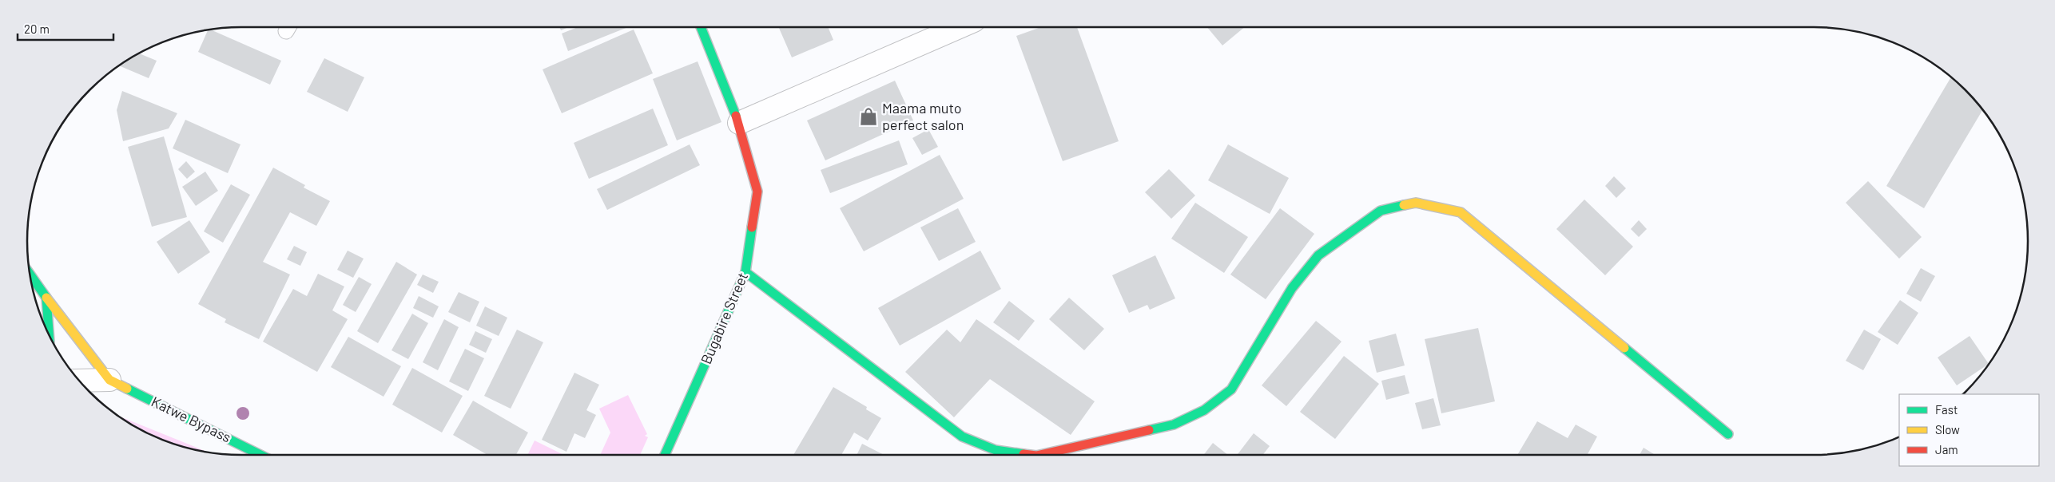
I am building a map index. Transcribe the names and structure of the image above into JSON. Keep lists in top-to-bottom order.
{
  "streets": {
    "street": ["Bugabire Street", "Katwe Bypass"]
  },
  "places": {
    "shop": ["Maama muto perfect salon"]
  },
  "legend": ["Fast", "Slow", "Jam"],
  "scale_bar": "20 m"
}
